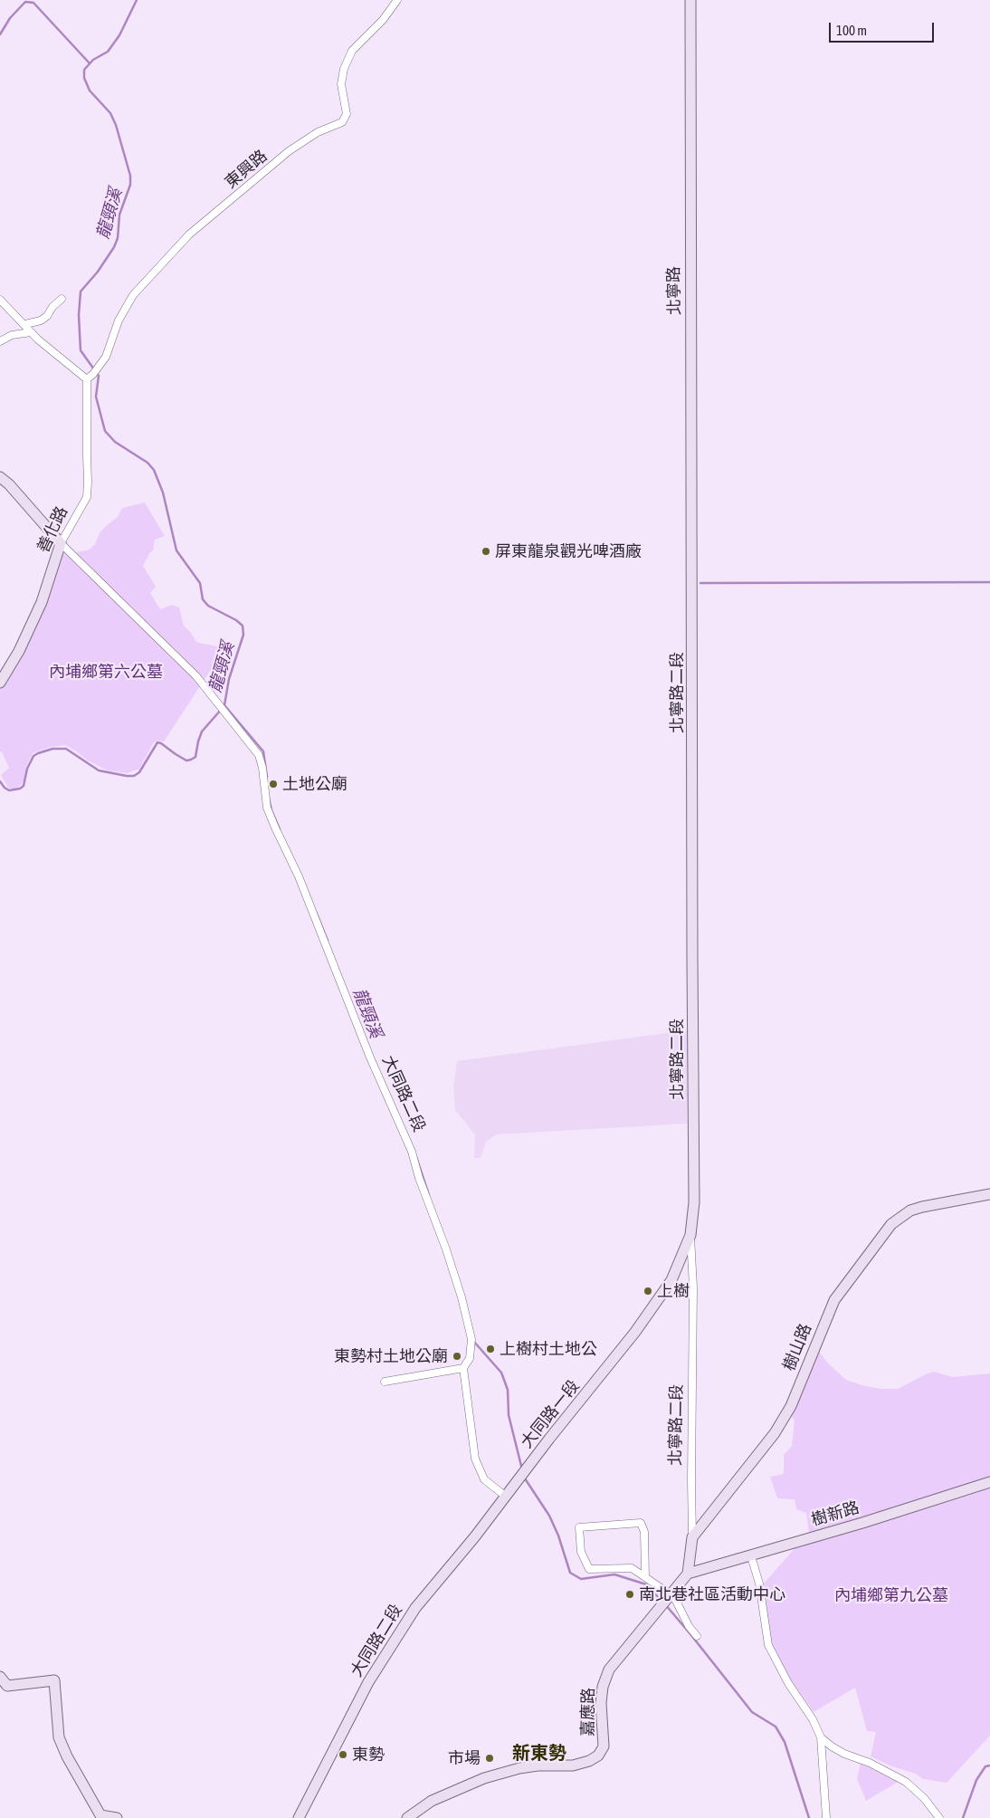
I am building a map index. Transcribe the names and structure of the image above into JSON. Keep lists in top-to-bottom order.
{
  "streets": {
    "main road": [
      "北寧路",
      "善化路",
      "北寧路二段",
      "大同路二段",
      "樹山路",
      "大同路一段",
      "樹新路",
      "嘉應路"
    ],
    "street": ["東興路"]
  },
  "crossings": [
    ["東興路", "善化路"],
    ["北寧路", "北寧路二段"],
    ["善化路", "大同路二段"],
    ["北寧路二段", "樹山路"],
    ["北寧路二段", "大同路一段"],
    ["大同路二段", "大同路一段"],
    ["樹新路", "嘉應路"]
  ],
  "districts": ["新東勢"],
  "water": ["龍頸溪"],
  "parks": ["內埔鄉第六公墓", "內埔鄉第九公墓"],
  "places": [
    "屏東龍泉觀光啤酒廠",
    "土地公廟",
    "上樹",
    "上樹村土地公",
    "東勢村土地公廟",
    "南北巷社區活動中心",
    "東勢",
    "市場"
  ],
  "scale_bar": "100 m"
}
